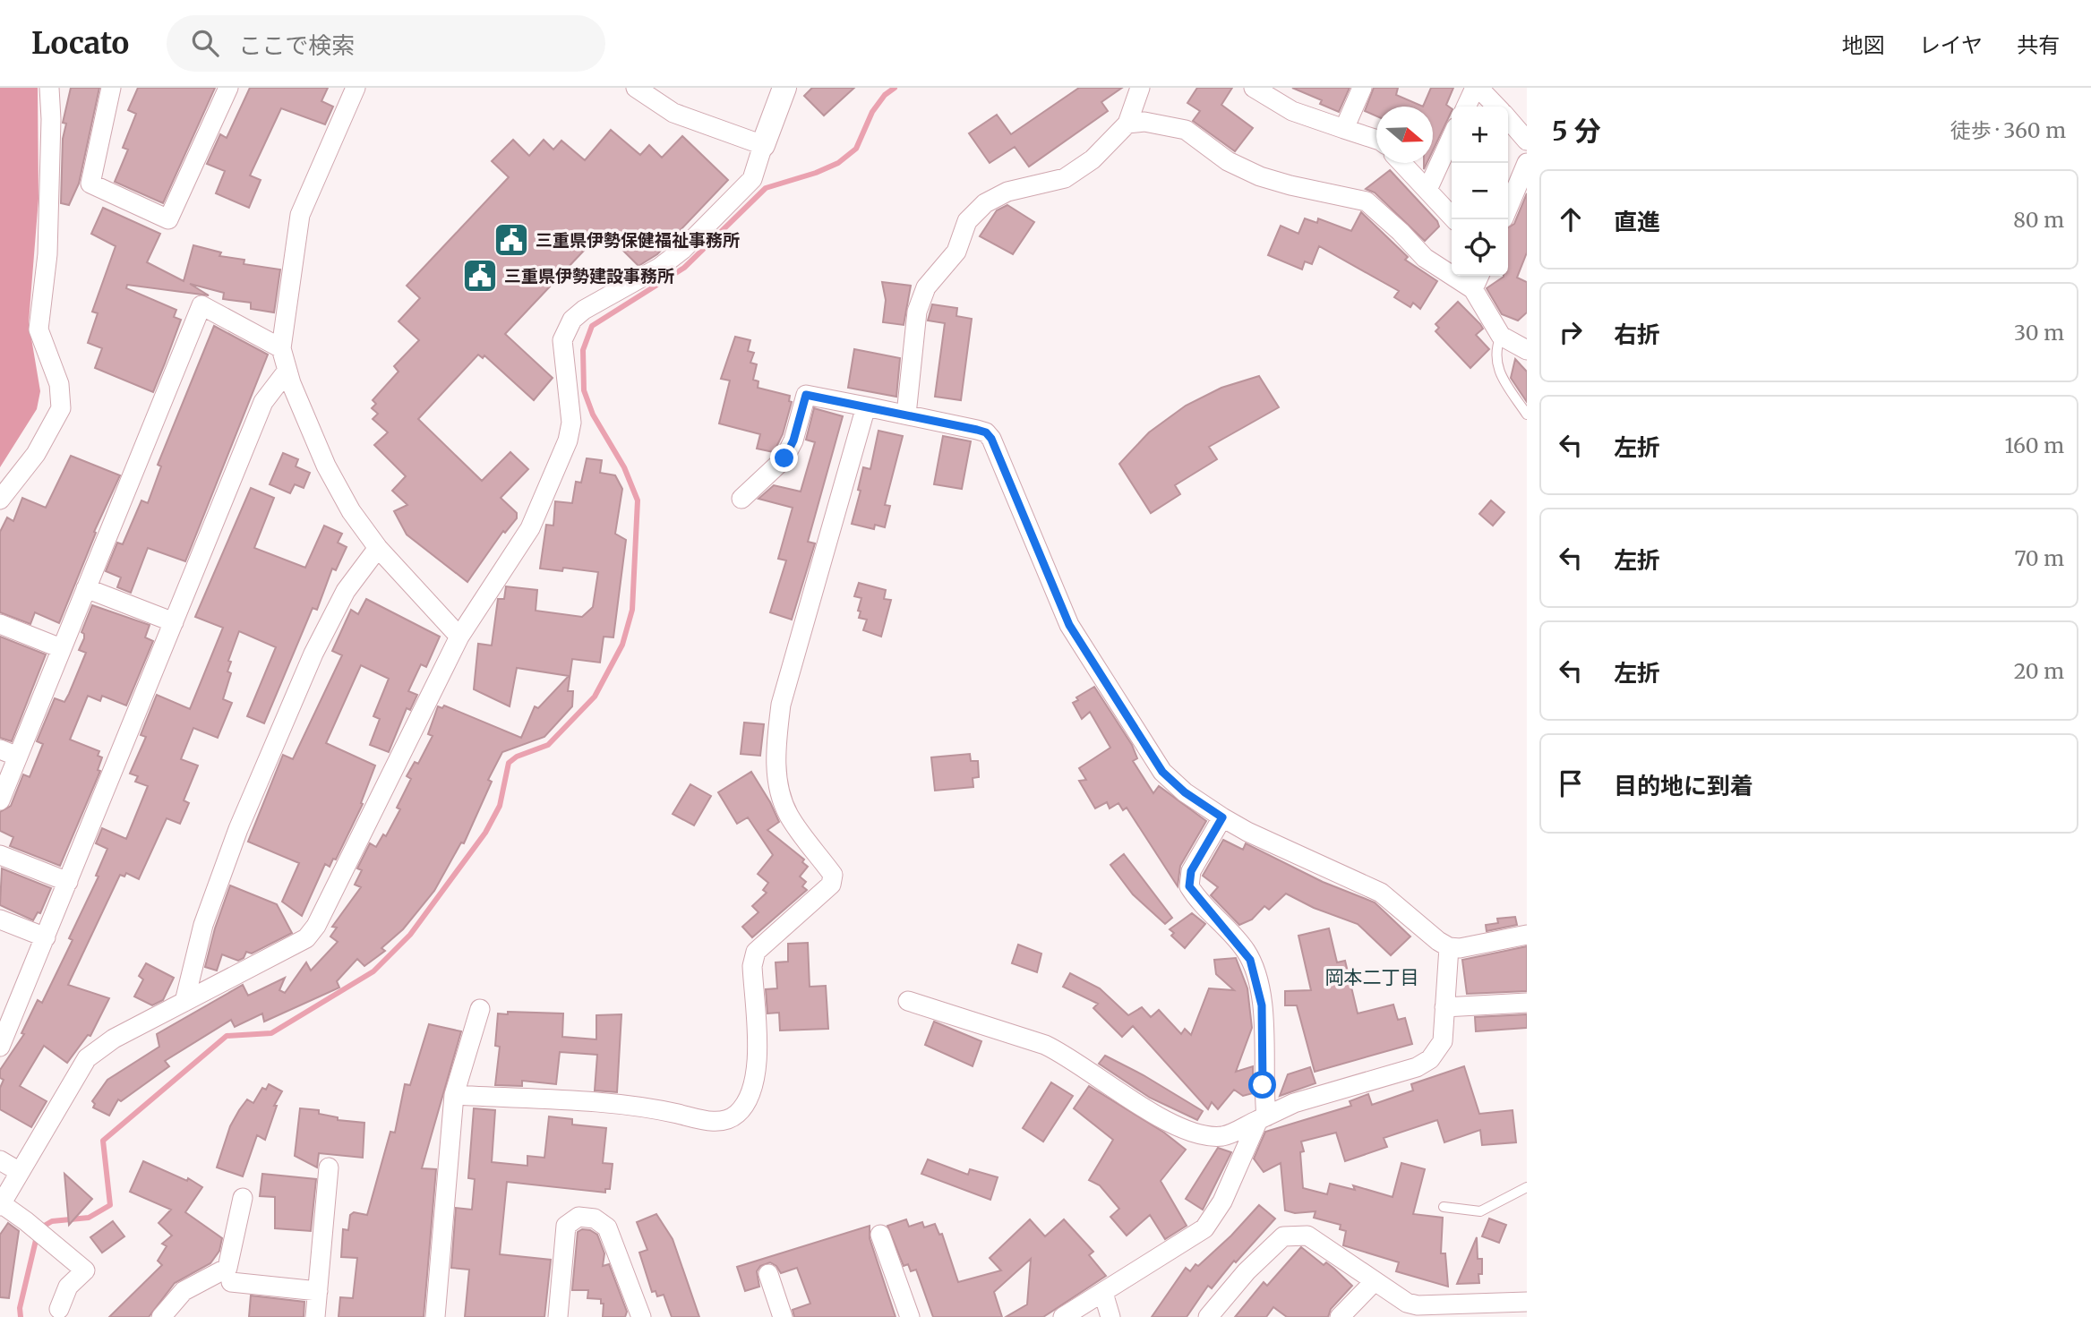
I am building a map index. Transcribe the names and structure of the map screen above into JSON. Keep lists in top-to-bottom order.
{
  "districts": ["岡本二丁目"],
  "places": {
    "public building": ["三重県伊勢保健福祉事務所", "三重県伊勢建設事務所"]
  },
  "north": "right",
  "page": {
    "header": "Locato",
    "search": "ここで検索",
    "nav": ["地図", "レイヤ", "共有"],
    "heading": ["5 分", "徒歩 · 360 m"],
    "map_buttons": ["+", "−"],
    "list": [
      ["直進", "80 m"],
      ["右折", "30 m"],
      ["左折", "160 m"],
      ["左折", "70 m"],
      ["左折", "20 m"],
      "目的地に到着"
    ]
  }
}
